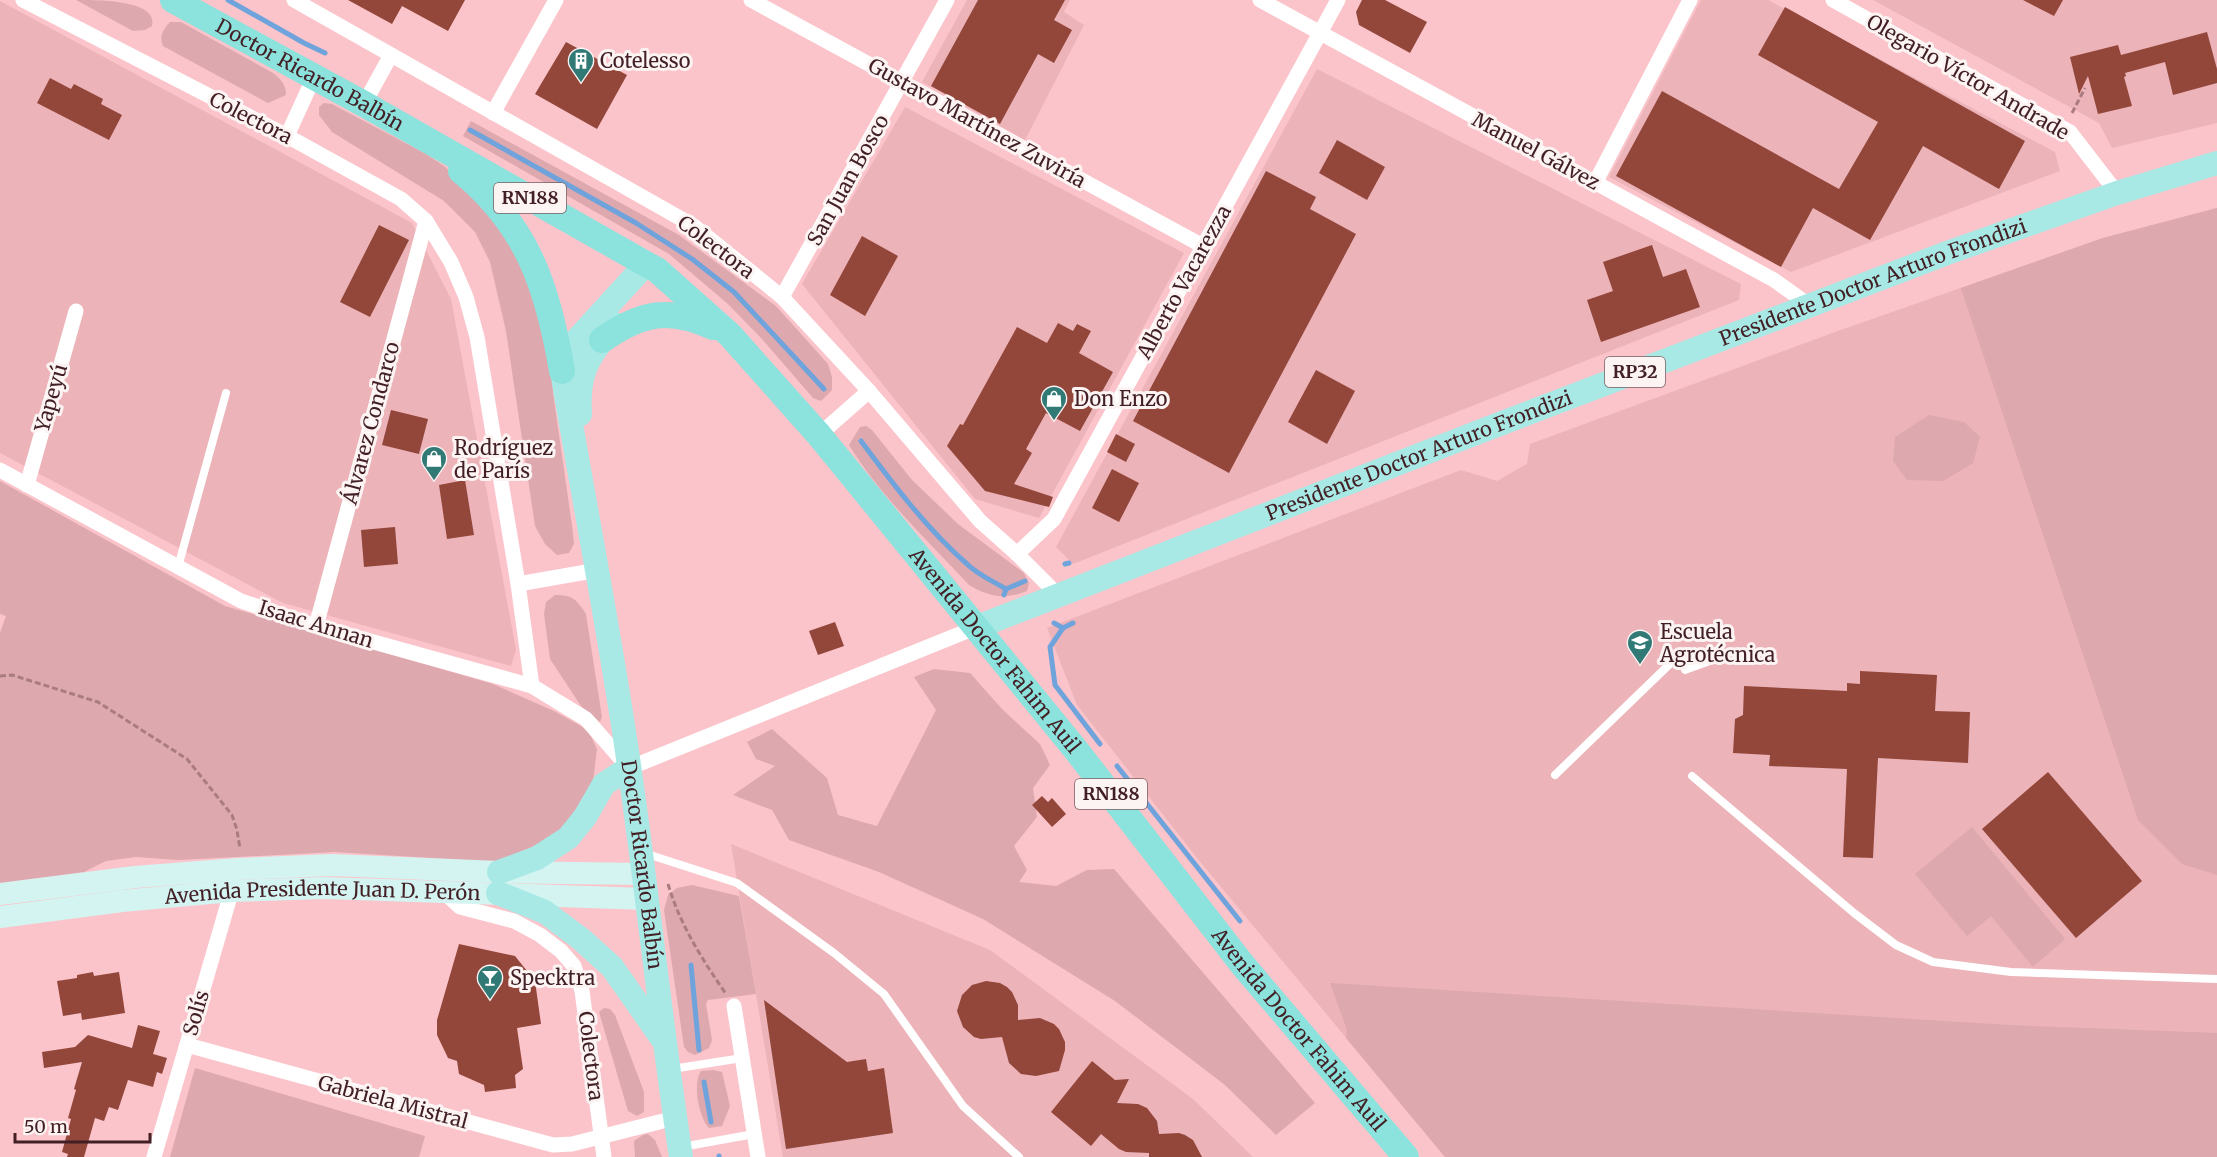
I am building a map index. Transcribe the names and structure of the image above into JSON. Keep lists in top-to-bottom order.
{
  "streets": {
    "highway": ["Doctor Ricardo Balbín", "RN188", "Avenida Doctor Fahim Auil"],
    "main road": ["Presidente Doctor Arturo Frondizi", "RP32", "Avenida Presidente Juan D. Perón"],
    "street": [
      "Olegario Víctor Andrade",
      "Colectora",
      "Gustavo Martínez Zuviría",
      "Manuel Gálvez",
      "San Juan Bosco",
      "Alberto Vacarezza",
      "Yapeyú",
      "Álvarez Condarco",
      "Isaac Annan",
      "Solís",
      "Gabriela Mistral"
    ]
  },
  "crossings": [
    ["Doctor Ricardo Balbín", "RN188"],
    ["Doctor Ricardo Balbín", "Presidente Doctor Arturo Frondizi"],
    ["Doctor Ricardo Balbín", "Isaac Annan"],
    ["Doctor Ricardo Balbín", "Avenida Doctor Fahim Auil"],
    ["Doctor Ricardo Balbín", "Avenida Presidente Juan D. Perón"],
    ["Doctor Ricardo Balbín", "Gabriela Mistral"],
    ["Olegario Víctor Andrade", "Presidente Doctor Arturo Frondizi"],
    ["Colectora", "San Juan Bosco"],
    ["Colectora", "Alberto Vacarezza"],
    ["Colectora", "Presidente Doctor Arturo Frondizi"],
    ["Colectora", "Álvarez Condarco"],
    ["Colectora", "Isaac Annan"],
    ["Colectora", "Avenida Presidente Juan D. Perón"],
    ["Colectora", "Gabriela Mistral"],
    ["Gustavo Martínez Zuviría", "San Juan Bosco"],
    ["Gustavo Martínez Zuviría", "Alberto Vacarezza"],
    ["Manuel Gálvez", "Alberto Vacarezza"],
    ["Manuel Gálvez", "Presidente Doctor Arturo Frondizi"],
    ["RN188", "Avenida Doctor Fahim Auil"],
    ["Presidente Doctor Arturo Frondizi", "Isaac Annan"],
    ["Presidente Doctor Arturo Frondizi", "Avenida Doctor Fahim Auil"],
    ["Yapeyú", "Isaac Annan"],
    ["Álvarez Condarco", "Isaac Annan"],
    ["Avenida Presidente Juan D. Perón", "Solís"],
    ["Solís", "Gabriela Mistral"]
  ],
  "places": {
    "building": ["Cotelesso"],
    "shop": ["Don Enzo", "Rodríguez de París"],
    "school or university": ["Escuela Agrotécnica"],
    "bar": ["Specktra"]
  },
  "scale_bar": "50 m"
}
